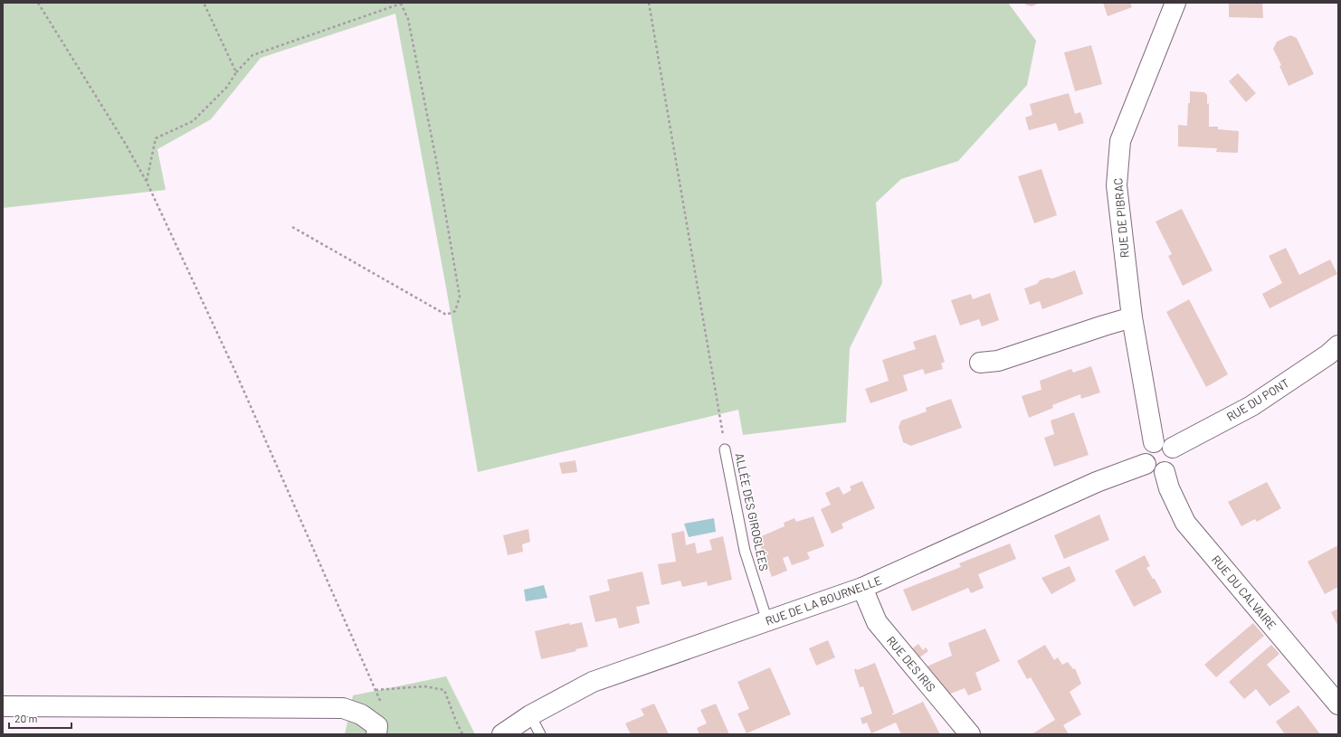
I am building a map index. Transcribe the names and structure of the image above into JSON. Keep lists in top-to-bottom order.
{
  "streets": {
    "street": [
      "RUE DE PIBRAC",
      "RUE DU PONT",
      "RUE DU CALVAIRE",
      "RUE DE LA BOURNELLE",
      "RUE DES IRIS"
    ],
    "lane": ["ALLÉE DES GIROGLÉES"]
  },
  "crossings": [
    ["RUE DE PIBRAC", "RUE DU PONT"],
    ["RUE DE PIBRAC", "RUE DU CALVAIRE"],
    ["RUE DE PIBRAC", "RUE DE LA BOURNELLE"],
    ["RUE DU PONT", "RUE DU CALVAIRE"],
    ["RUE DU PONT", "RUE DE LA BOURNELLE"],
    ["ALLÉE DES GIROGLÉES", "RUE DE LA BOURNELLE"],
    ["RUE DU CALVAIRE", "RUE DE LA BOURNELLE"],
    ["RUE DE LA BOURNELLE", "RUE DES IRIS"]
  ],
  "scale_bar": "20 m"
}
